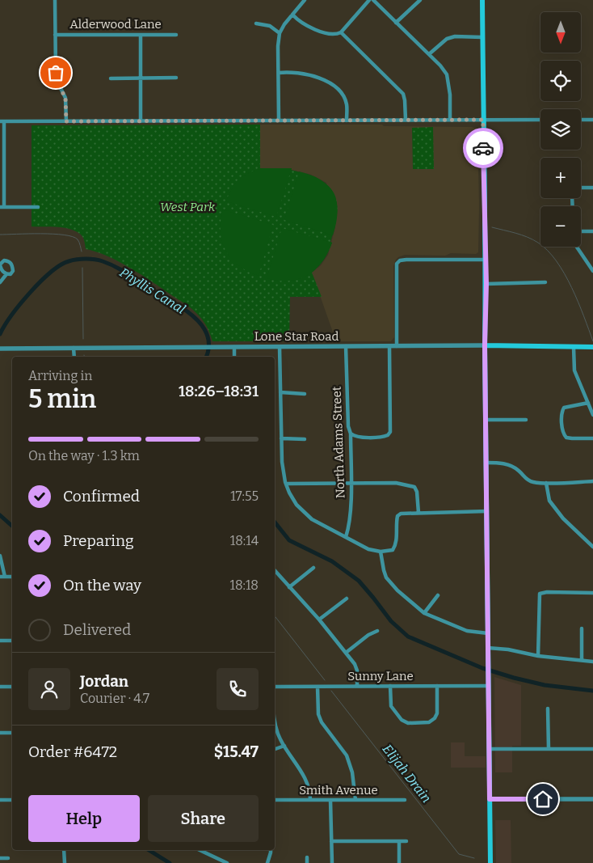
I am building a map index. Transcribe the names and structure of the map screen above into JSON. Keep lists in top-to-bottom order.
{
  "streets": {
    "main road": ["Lone Star Road"],
    "street": [
      "Alderwood Lane",
      "North Adams Street",
      "Sunny Lane",
      "Smith Avenue"
    ]
  },
  "crossings": [
    ["Lone Star Road", "North Adams Street"]
  ],
  "water": ["Phyllis Canal", "Elijah Drain"],
  "parks": ["West Park"],
  "north": "bottom",
  "page": {
    "map_buttons": ["+", "−"],
    "heading": ["5 min", "Arriving in", "18:26–18:31"],
    "panel": [
      "Jordan",
      "Courier · 4.7",
      "Order #6472",
      "$15.47"
    ],
    "bar": "On the way · 1.3 km",
    "list": [
      ["Confirmed", "17:55"],
      ["Preparing", "18:14"],
      ["On the way", "18:18"],
      "Delivered"
    ],
    "buttons": ["Help", "Share"]
  }
}
